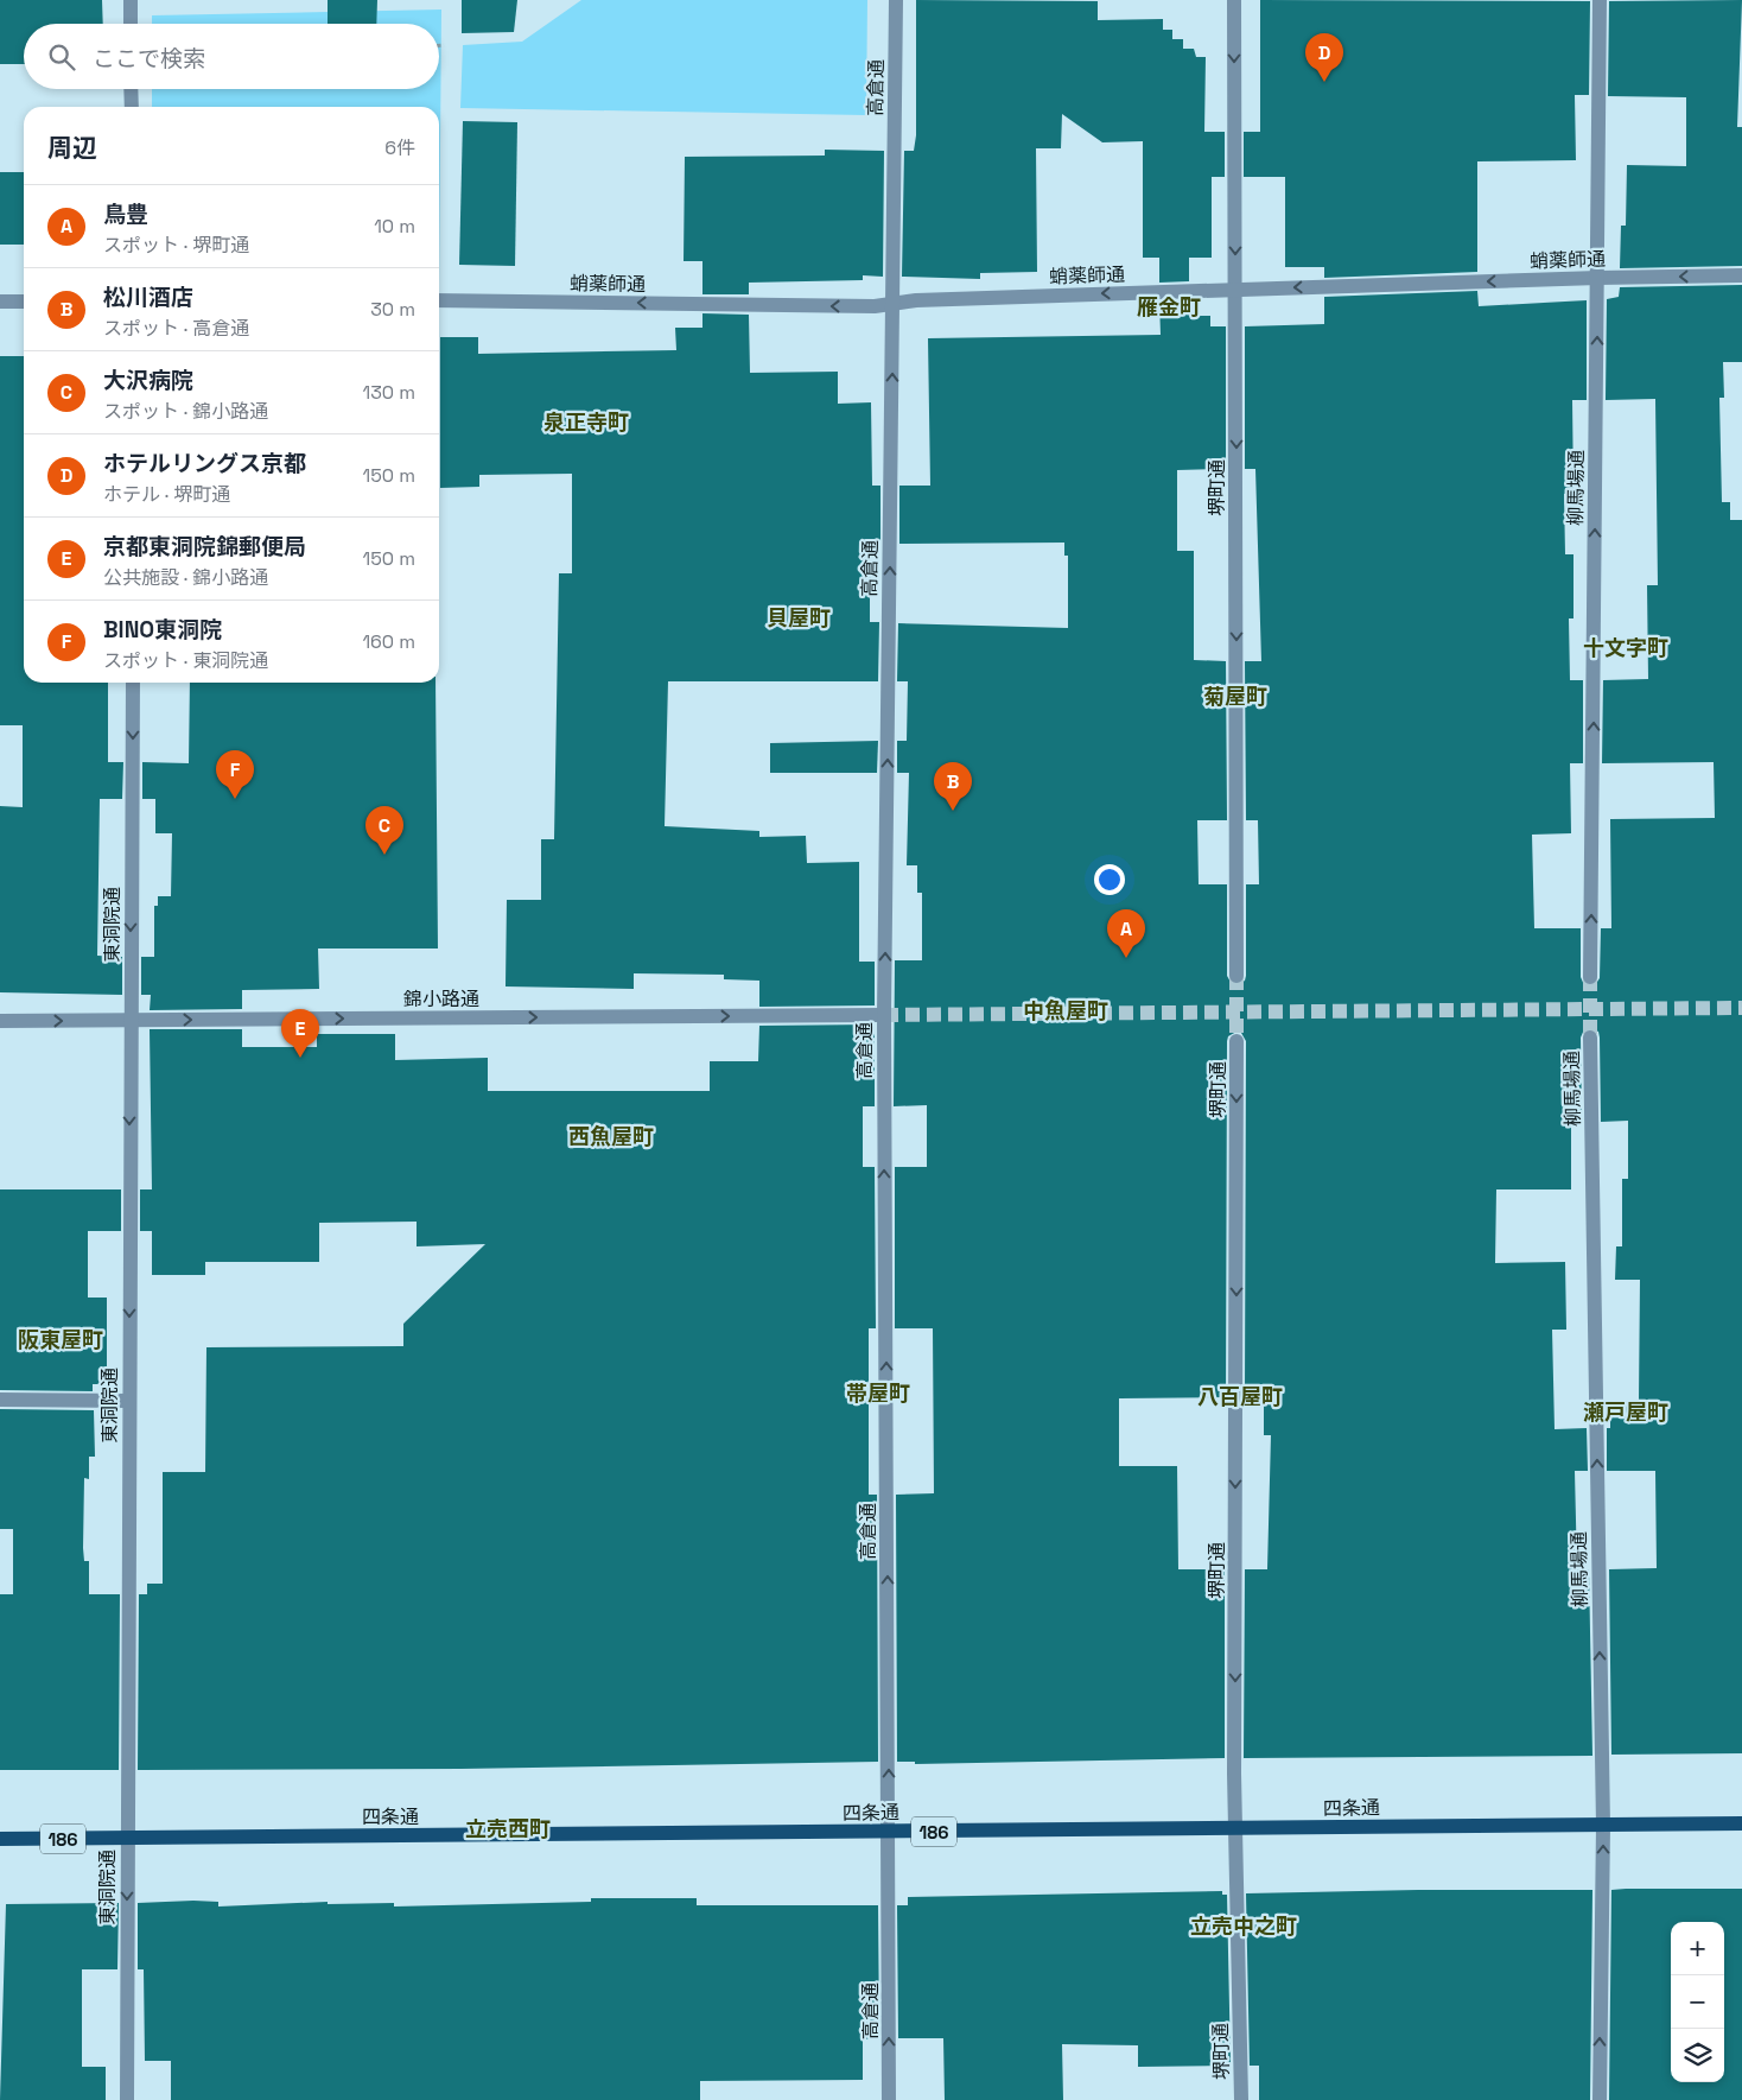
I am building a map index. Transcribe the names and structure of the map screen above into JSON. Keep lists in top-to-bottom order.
{
  "streets": {
    "main road": ["四条通", "186"],
    "street": [
      "高倉通",
      "蛸薬師通",
      "堺町通",
      "柳馬場通",
      "東洞院通",
      "錦小路通"
    ]
  },
  "crossings": [
    ["高倉通", "蛸薬師通"],
    ["高倉通", "錦小路通"],
    ["高倉通", "四条通"],
    ["蛸薬師通", "堺町通"],
    ["蛸薬師通", "柳馬場通"],
    ["堺町通", "四条通"],
    ["柳馬場通", "四条通"],
    ["東洞院通", "錦小路通"],
    ["東洞院通", "四条通"]
  ],
  "one_way": [
    "高倉通",
    "蛸薬師通",
    "堺町通",
    "柳馬場通",
    "東洞院通",
    "錦小路通"
  ],
  "districts": [
    "雁金町",
    "泉正寺町",
    "貝屋町",
    "十文字町",
    "菊屋町",
    "中魚屋町",
    "西魚屋町",
    "阪東屋町",
    "帯屋町",
    "八百屋町",
    "瀬戸屋町",
    "立売西町",
    "立売中之町"
  ],
  "page": {
    "search": "ここで検索",
    "pins": [
      "D",
      "F",
      "B",
      "C",
      "A",
      "E"
    ],
    "heading": ["周辺", "6件"],
    "list": [
      {
        "mark": "A",
        "name": "鳥豊",
        "note": "スポット · 堺町通",
        "value": "10 m"
      },
      {
        "mark": "B",
        "name": "松川酒店",
        "note": "スポット · 高倉通",
        "value": "30 m"
      },
      {
        "mark": "C",
        "name": "大沢病院",
        "note": "スポット · 錦小路通",
        "value": "130 m"
      },
      {
        "mark": "D",
        "name": "ホテルリングス京都",
        "note": "ホテル · 堺町通",
        "value": "150 m"
      },
      {
        "mark": "E",
        "name": "京都東洞院錦郵便局",
        "note": "公共施設 · 錦小路通",
        "value": "150 m"
      },
      {
        "mark": "F",
        "name": "BINO東洞院",
        "note": "スポット · 東洞院通",
        "value": "160 m"
      }
    ],
    "map_buttons": ["+", "−"]
  }
}
